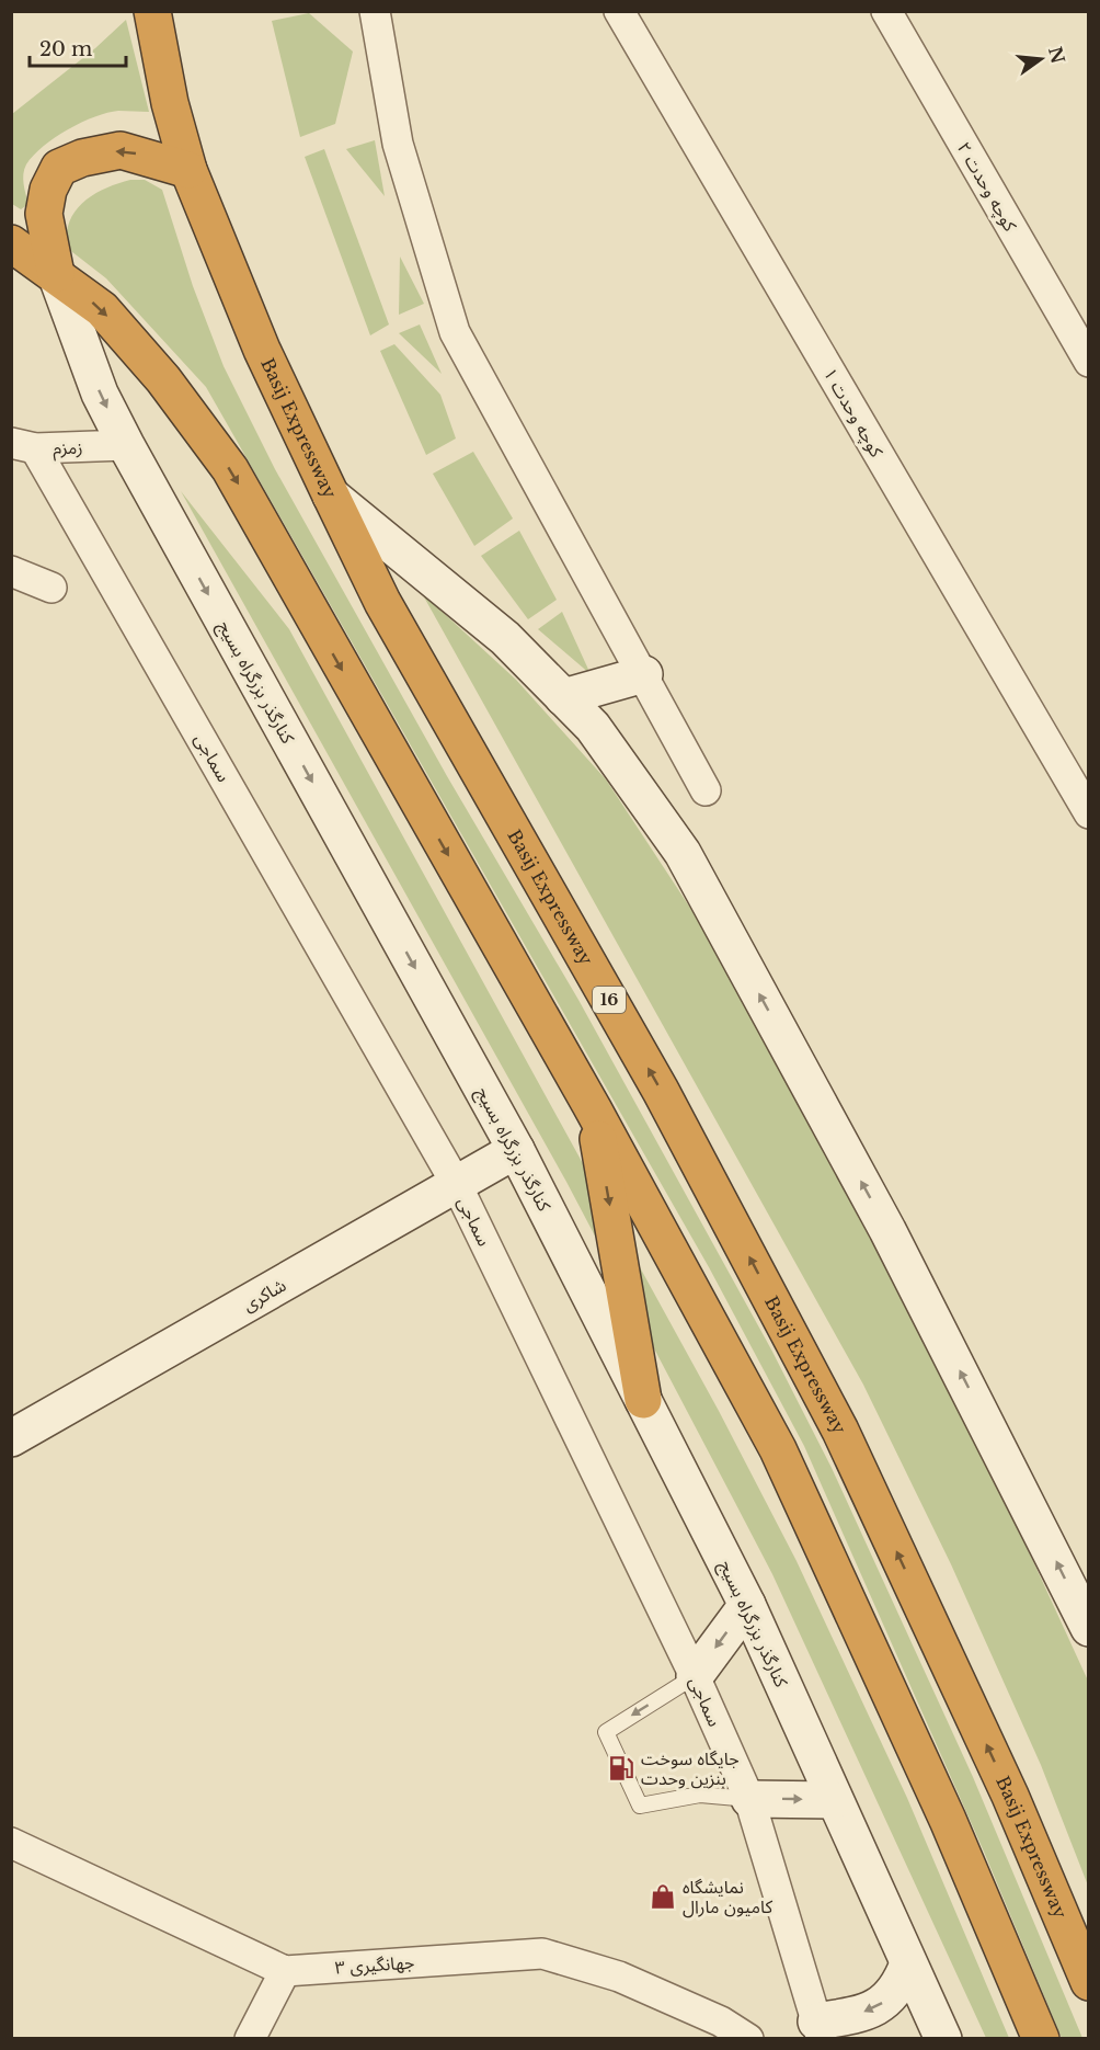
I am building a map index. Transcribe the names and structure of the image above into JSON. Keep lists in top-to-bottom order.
{
  "streets": {
    "highway": ["Basij Expressway", "16"],
    "street": [
      "کوچه وحدت ۲",
      "کوچه وحدت ۱",
      "زمزم",
      "کنارگذر بزرگراه بسیج",
      "سماجی",
      "شاکری",
      "جهانگیری ۳"
    ]
  },
  "crossings": [
    ["زمزم", "کنارگذر بزرگراه بسیج"],
    ["زمزم", "سماجی"],
    ["کنارگذر بزرگراه بسیج", "شاکری"],
    ["سماجی", "شاکری"]
  ],
  "places": {
    "fuel station": ["جایگاه سوخت بنزین وحدت"],
    "shop": ["نمایشگاه کامیون مارال"]
  },
  "scale_bar": "20 m",
  "north": "right"
}
